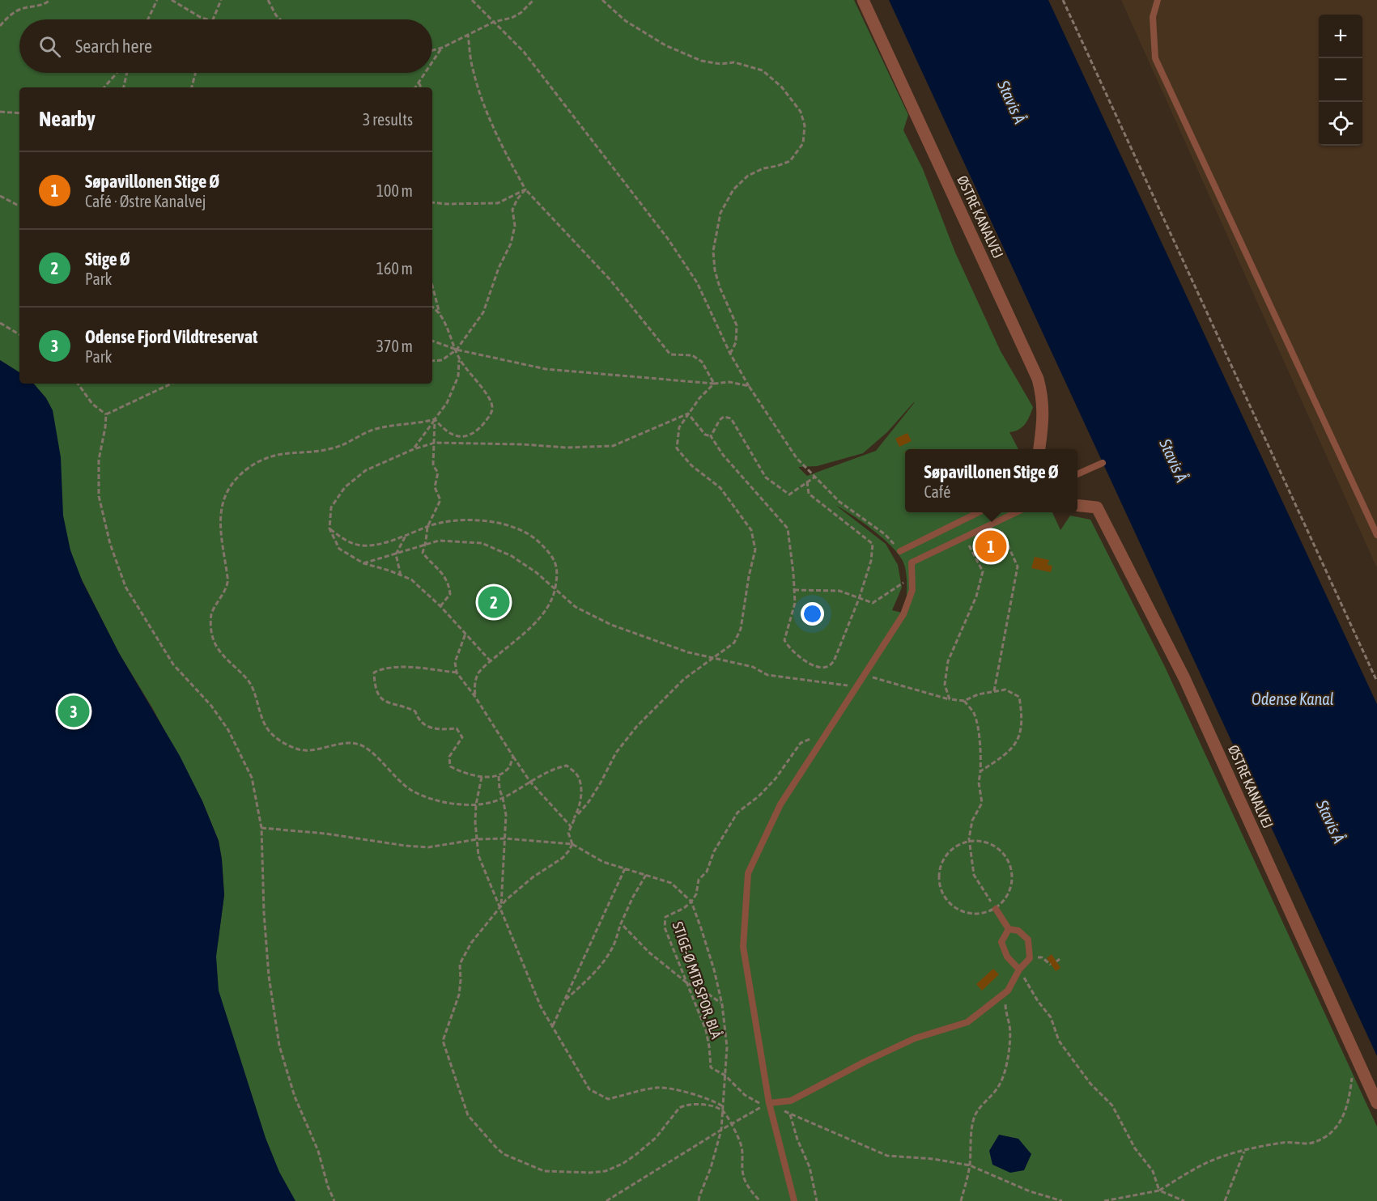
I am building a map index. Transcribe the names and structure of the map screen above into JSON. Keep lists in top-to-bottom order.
{
  "streets": {
    "street": ["ØSTRE KANALVEJ"],
    "path": ["STIGE-Ø MTB SPOR, BLÅ"]
  },
  "water": ["Stavis Å", "Odense Kanal"],
  "page": {
    "map_buttons": ["+", "−"],
    "search": "Search here",
    "heading": ["Nearby", "3 results"],
    "list": [
      {
        "mark": "1",
        "name": "Søpavillonen Stige Ø",
        "note": "Café · Østre Kanalvej",
        "value": "100 m"
      },
      {
        "mark": "2",
        "name": "Stige Ø",
        "note": "Park",
        "value": "160 m"
      },
      {
        "mark": "3",
        "name": "Odense Fjord Vildtreservat",
        "note": "Park",
        "value": "370 m"
      }
    ],
    "popup": ["Søpavillonen Stige Ø", "Café"],
    "pins": ["1", "2", "3"]
  }
}
